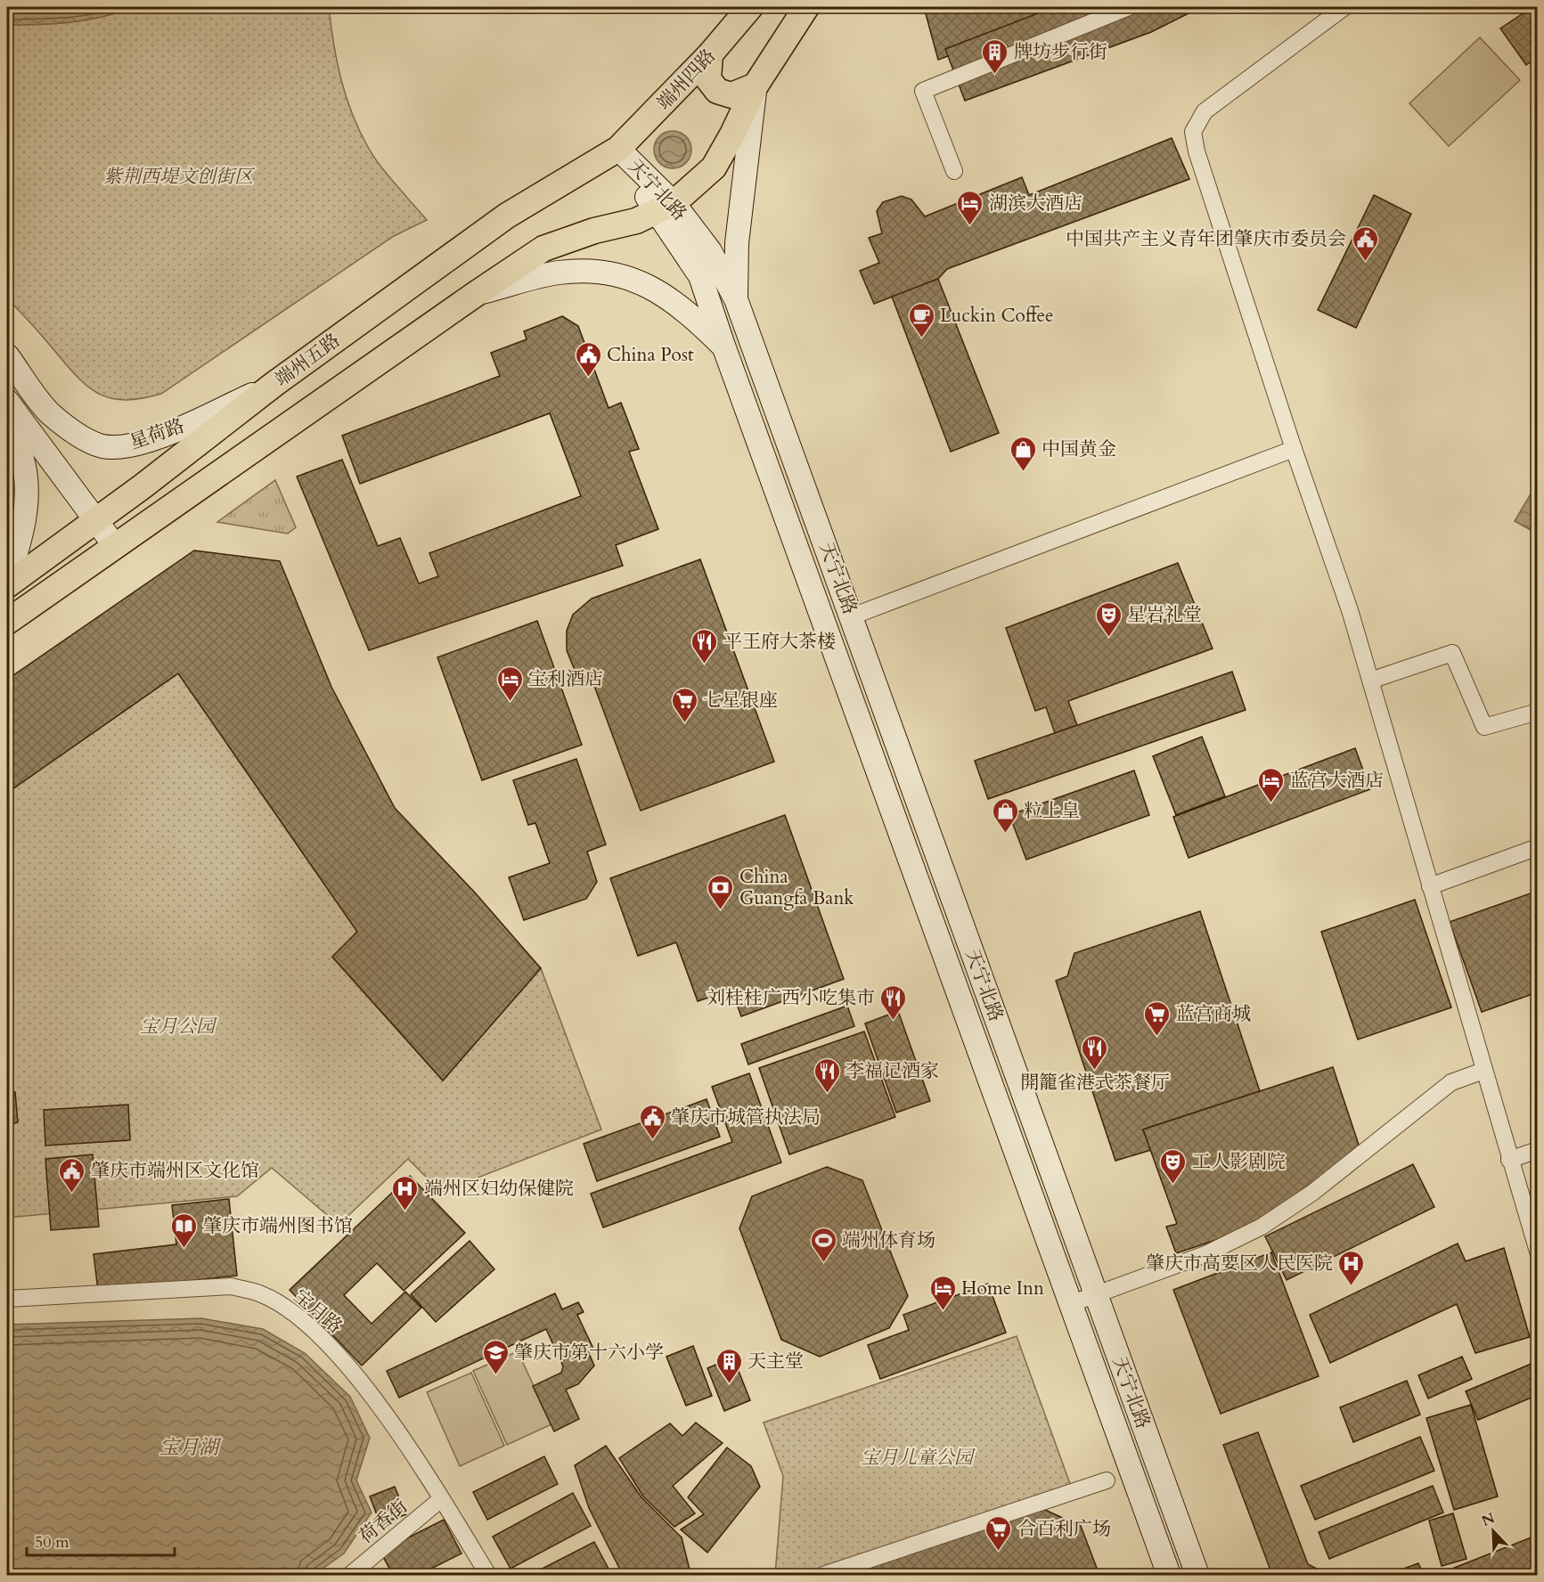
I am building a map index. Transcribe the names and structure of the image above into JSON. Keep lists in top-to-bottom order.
{
  "streets": {
    "main road": [
      "端州四路",
      "天宁北路",
      "端州五路",
      "星荷路"
    ],
    "street": ["宝月路", "荷香街"]
  },
  "crossings": [
    ["端州四路", "天宁北路"],
    ["端州四路", "端州五路"],
    ["天宁北路", "端州五路"],
    ["端州五路", "星荷路"],
    ["宝月路", "荷香街"]
  ],
  "water": ["宝月湖"],
  "parks": ["紫荆西堤文创街区", "宝月公园", "宝月儿童公园"],
  "places": {
    "building": ["牌坊步行街", "天主堂"],
    "hotel": [
      "湖滨大酒店",
      "宝利酒店",
      "蓝宫大酒店",
      "Home Inn"
    ],
    "public building": [
      "中国共产主义青年团肇庆市委员会",
      "China Post",
      "肇庆市城管执法局",
      "肇庆市端州区文化馆"
    ],
    "cafe": ["Luckin Coffee"],
    "shop": ["中国黄金", "粒上皇"],
    "theatre": ["星岩礼堂", "工人影剧院"],
    "restaurant": [
      "平王府大茶楼",
      "刘桂桂广西小吃集市",
      "開籠雀港式茶餐厅",
      "李福记酒家"
    ],
    "supermarket": ["七星银座", "蓝宫商城", "合百利广场"],
    "bank": ["China Guangfa Bank"],
    "hospital": ["端州区妇幼保健院", "肇庆市高要区人民医院"],
    "library": ["肇庆市端州图书馆"],
    "sports": ["端州体育场"],
    "school or university": ["肇庆市第十六小学"]
  },
  "scale_bar": "50 m",
  "north": "top left"
}
